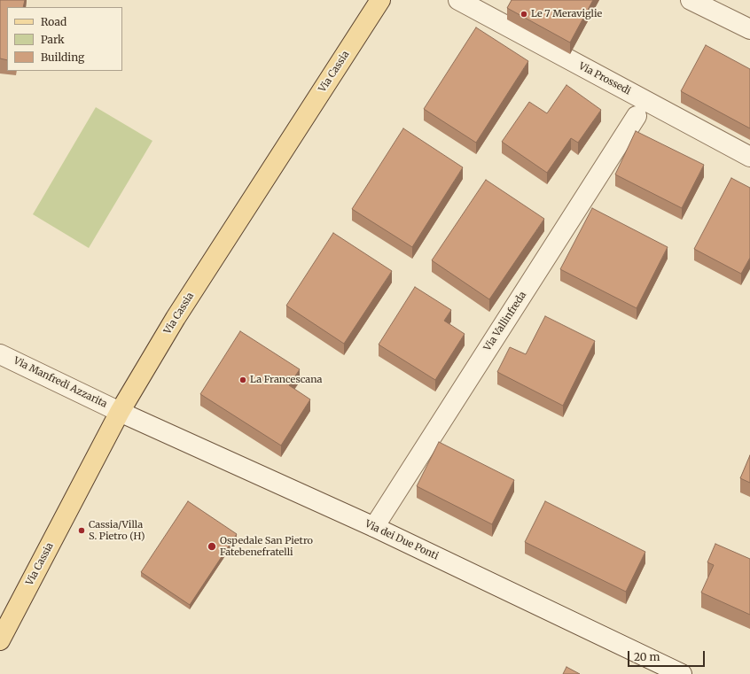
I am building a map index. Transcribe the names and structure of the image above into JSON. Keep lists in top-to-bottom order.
{
  "streets": {
    "main road": ["Via Cassia"],
    "street": [
      "Via Prossedi",
      "Via Vallinfreda",
      "Via Manfredi Azzarita",
      "Via dei Due Ponti"
    ]
  },
  "crossings": [
    ["Via Cassia", "Via Manfredi Azzarita"],
    ["Via Cassia", "Via dei Due Ponti"],
    ["Via Vallinfreda", "Via dei Due Ponti"],
    ["Via Manfredi Azzarita", "Via dei Due Ponti"]
  ],
  "places": [
    "Le 7 Meraviglie",
    "La Francescana",
    "Cassia/Villa S. Pietro (H)",
    "Ospedale San Pietro Fatebenefratelli"
  ],
  "legend": ["Road", "Park", "Building"],
  "scale_bar": "20 m"
}
